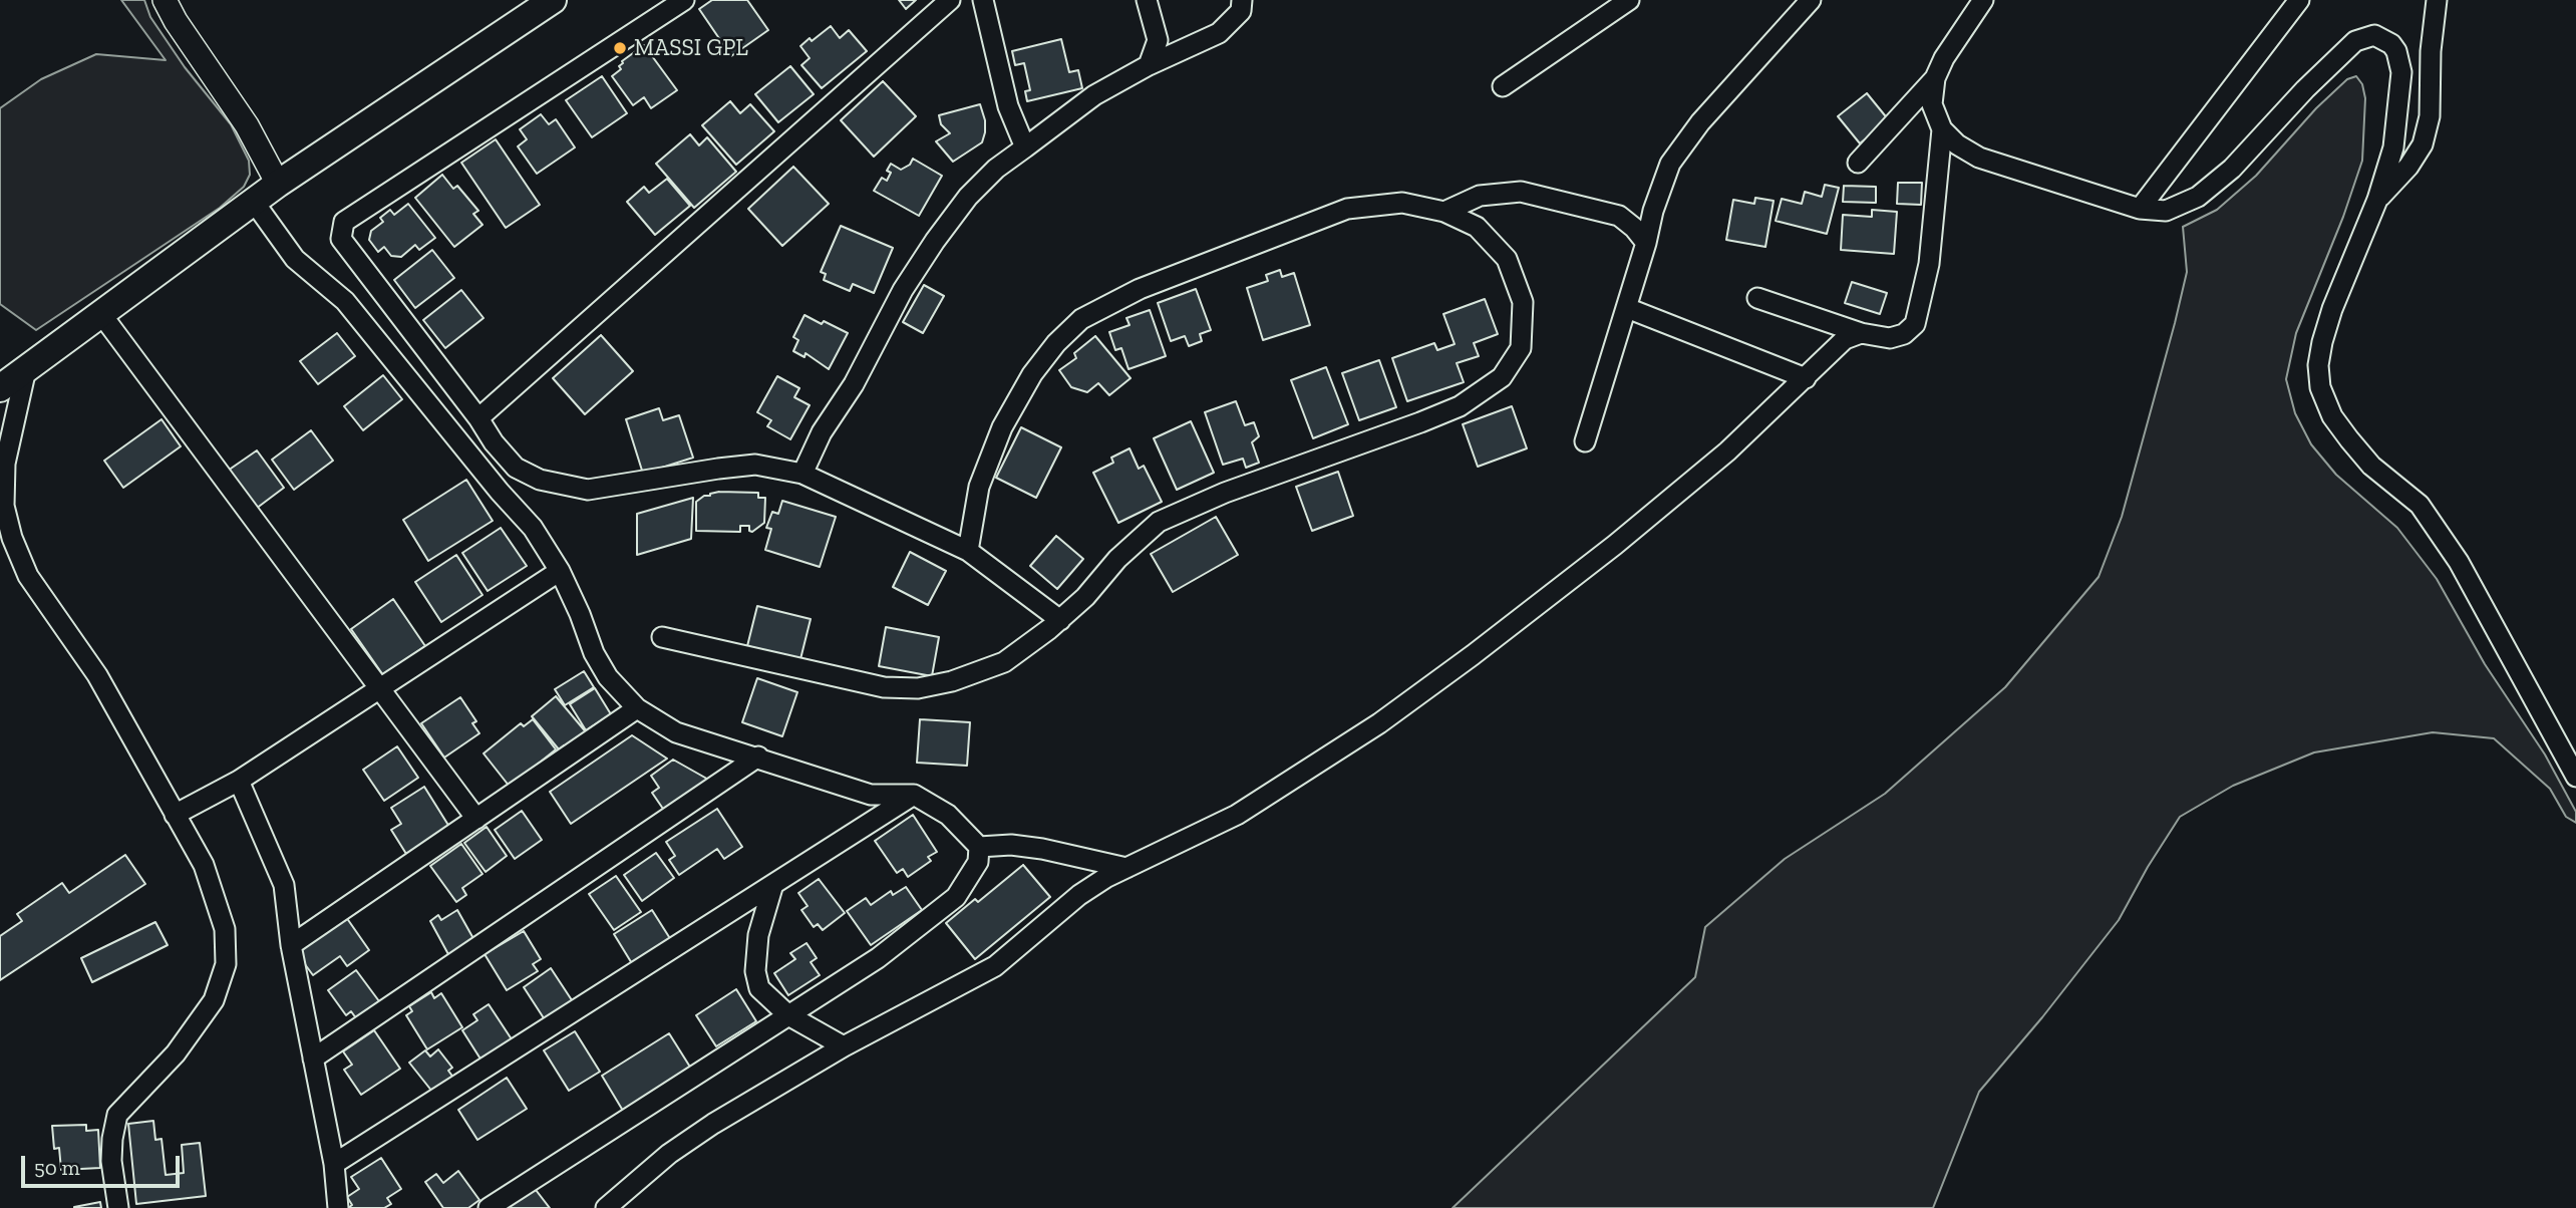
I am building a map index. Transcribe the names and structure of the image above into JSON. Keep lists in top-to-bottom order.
{
  "places": ["MASSI GPL"],
  "scale_bar": "50 m"
}
